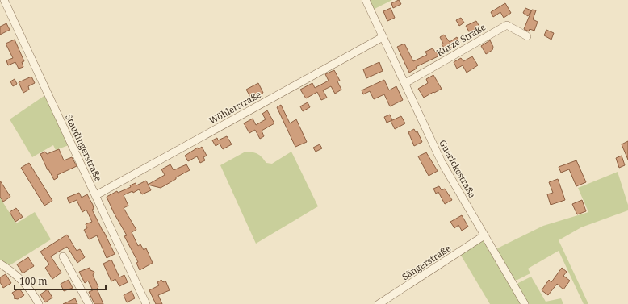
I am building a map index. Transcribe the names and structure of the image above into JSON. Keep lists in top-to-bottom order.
{
  "streets": {
    "street": [
      "Kurze Straße",
      "Wöhlerstraße",
      "Staudingerstraße",
      "Guerickestraße",
      "Sängerstraße"
    ]
  },
  "crossings": [
    ["Kurze Straße", "Guerickestraße"],
    ["Wöhlerstraße", "Staudingerstraße"],
    ["Wöhlerstraße", "Guerickestraße"],
    ["Guerickestraße", "Sängerstraße"]
  ],
  "scale_bar": "100 m"
}
